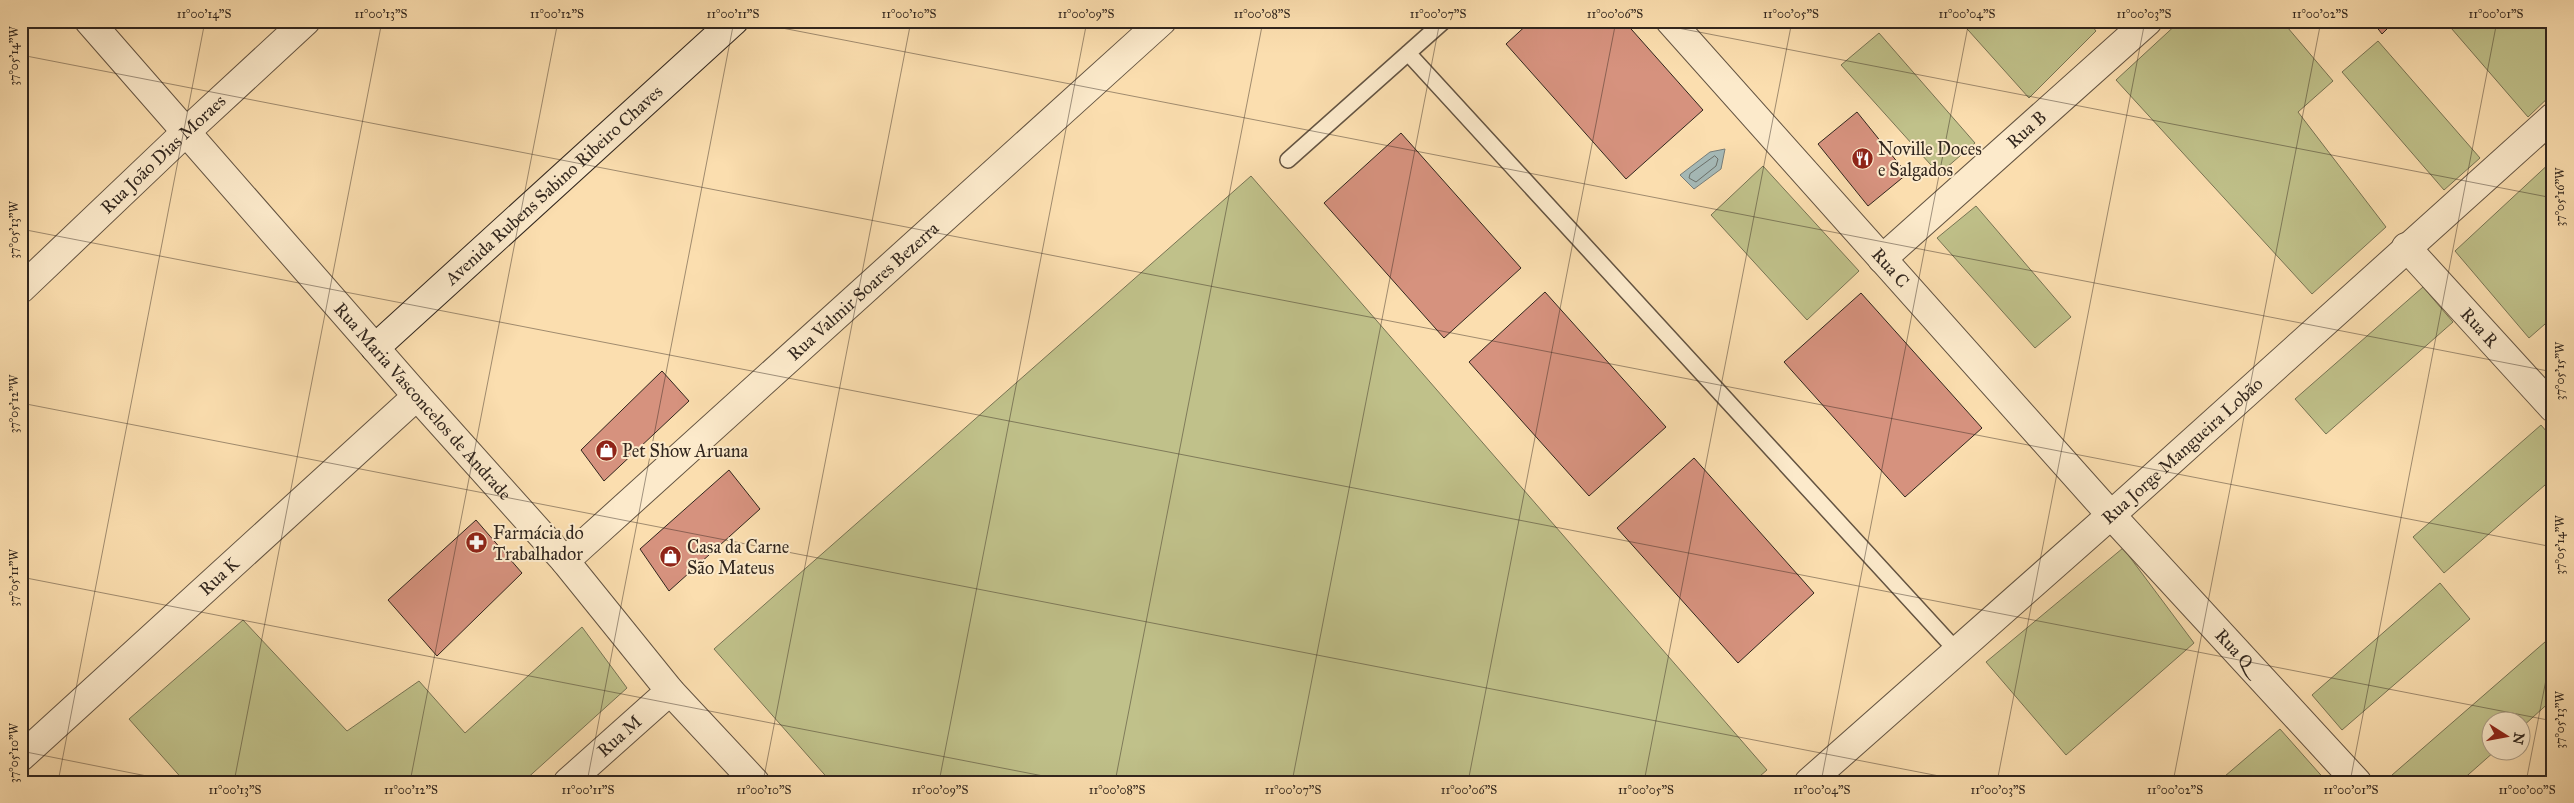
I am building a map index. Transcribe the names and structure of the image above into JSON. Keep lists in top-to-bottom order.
{
  "streets": {
    "street": [
      "Rua B",
      "Rua João Dias Moraes",
      "Avenida Rubens Sabino Ribeiro Chaves",
      "Rua C",
      "Rua Valmir Soares Bezerra",
      "Rua R",
      "Rua Maria Vasconcelos de Andrade",
      "Rua Jorge Mangueira Lobão",
      "Rua K",
      "Rua Q",
      "Rua M"
    ]
  },
  "crossings": [
    ["Rua B", "Rua C"],
    ["Rua João Dias Moraes", "Rua Maria Vasconcelos de Andrade"],
    ["Avenida Rubens Sabino Ribeiro Chaves", "Rua Maria Vasconcelos de Andrade"],
    ["Rua C", "Rua Jorge Mangueira Lobão"],
    ["Rua C", "Rua Q"],
    ["Rua Valmir Soares Bezerra", "Rua Maria Vasconcelos de Andrade"],
    ["Rua R", "Rua Jorge Mangueira Lobão"],
    ["Rua Maria Vasconcelos de Andrade", "Rua K"],
    ["Rua Maria Vasconcelos de Andrade", "Rua M"],
    ["Rua Jorge Mangueira Lobão", "Rua Q"]
  ],
  "places": {
    "restaurant": ["Noville Doces e Salgados"],
    "shop": ["Pet Show Aruana", "Casa da Carne São Mateus"],
    "pharmacy": ["Farmácia do Trabalhador"]
  },
  "north": "right",
  "coordinates": [
    "11°00'14\"S",
    "11°00'13\"S",
    "11°00'12\"S",
    "11°00'11\"S",
    "11°00'10\"S",
    "11°00'09\"S",
    "11°00'08\"S",
    "11°00'07\"S",
    "11°00'06\"S",
    "11°00'05\"S",
    "11°00'04\"S",
    "11°00'03\"S",
    "11°00'02\"S",
    "11°00'01\"S",
    "37°05'14\"W",
    "37°05'16\"W",
    "37°05'13\"W",
    "37°05'15\"W",
    "37°05'12\"W",
    "37°05'11\"W",
    "37°05'10\"W",
    "11°00'00\"S"
  ]
}
